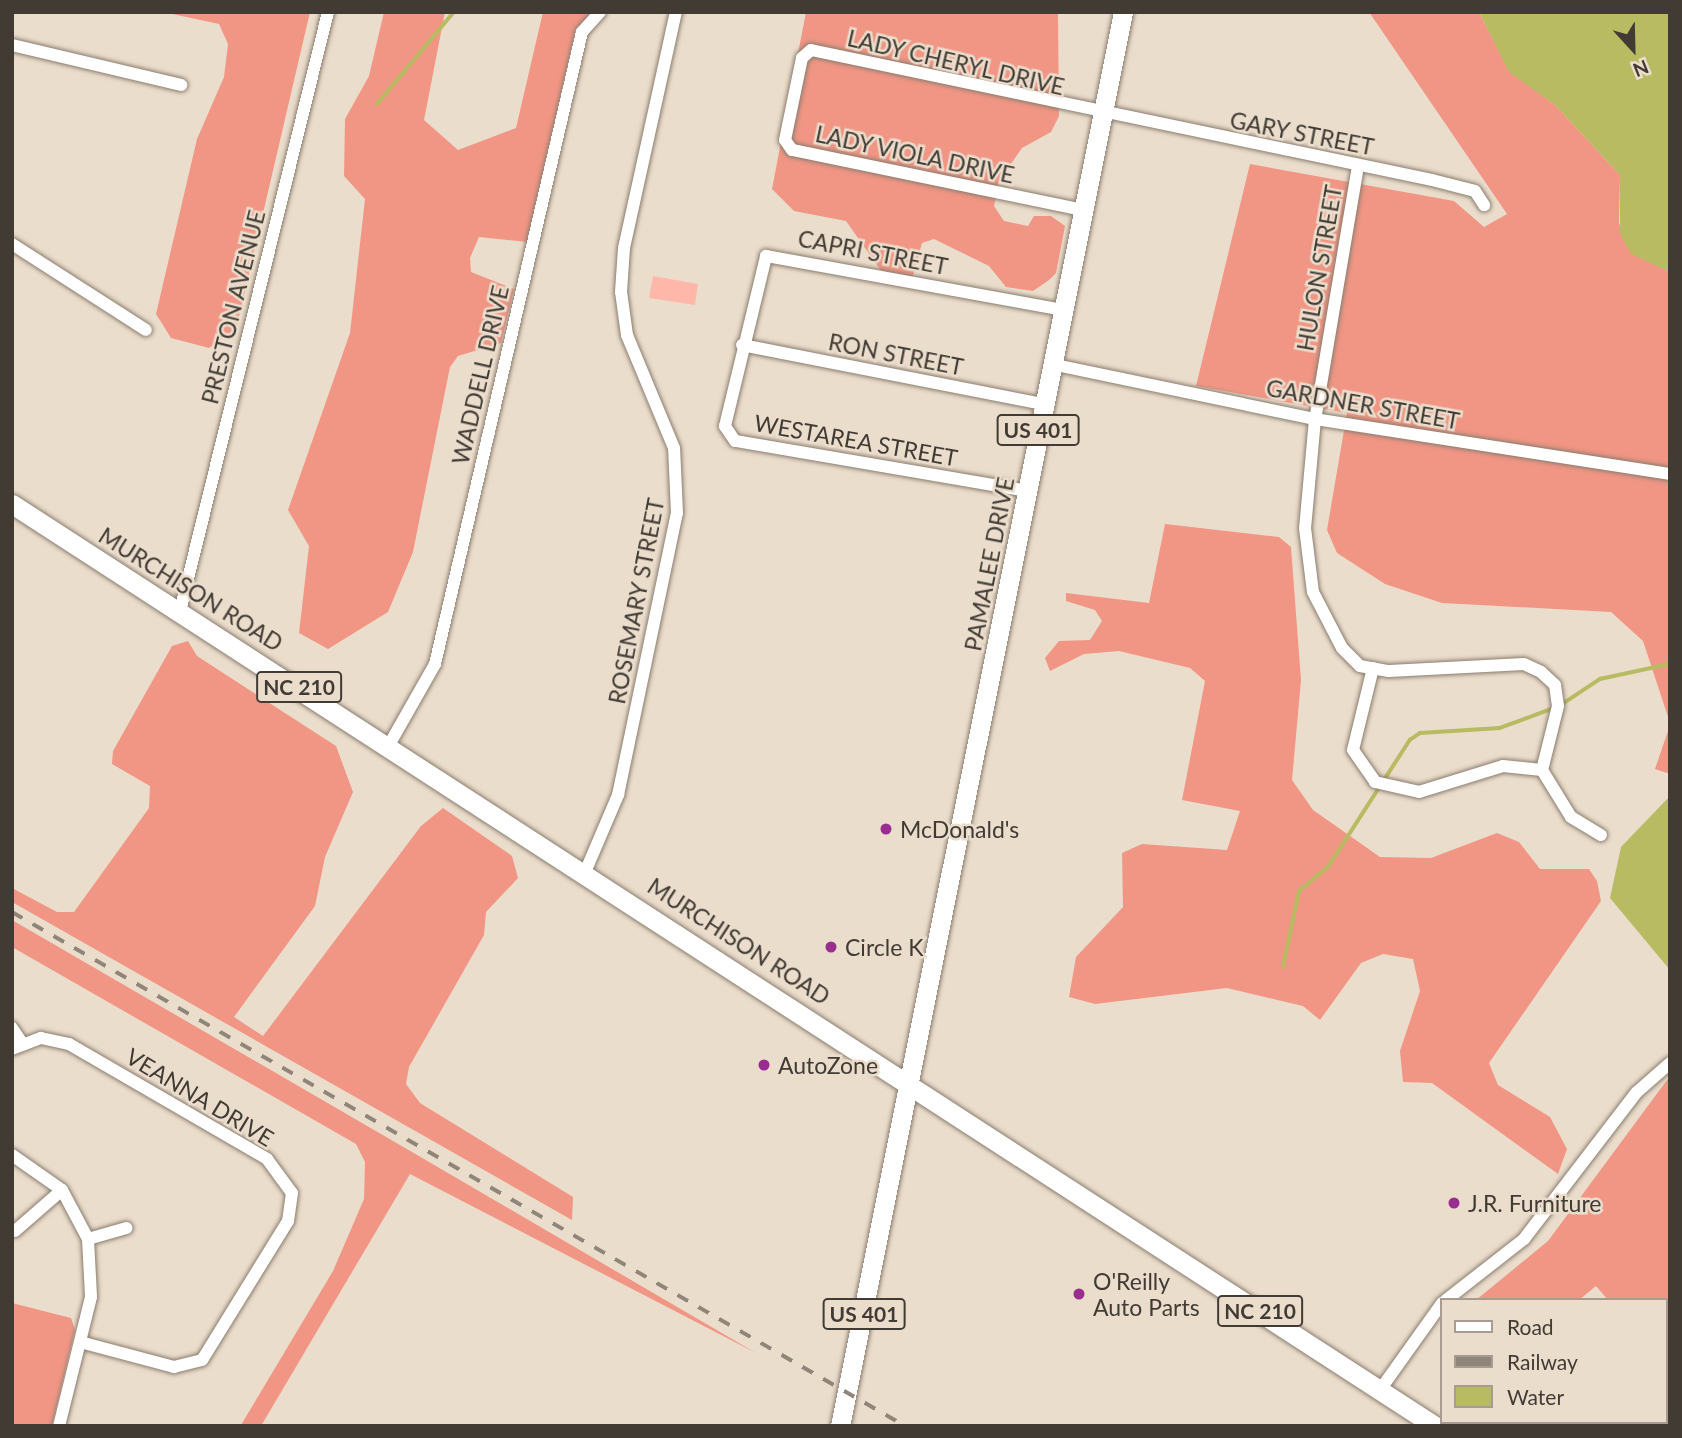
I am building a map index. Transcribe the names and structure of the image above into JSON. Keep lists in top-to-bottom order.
{
  "streets": {
    "main road": [
      "US 401",
      "PAMALEE DRIVE",
      "MURCHISON ROAD",
      "NC 210"
    ],
    "street": [
      "LADY CHERYL DRIVE",
      "GARY STREET",
      "LADY VIOLA DRIVE",
      "CAPRI STREET",
      "HULON STREET",
      "PRESTON AVENUE",
      "RON STREET",
      "WADDELL DRIVE",
      "GARDNER STREET",
      "WESTAREA STREET",
      "ROSEMARY STREET",
      "VEANNA DRIVE"
    ]
  },
  "crossings": [
    ["LADY CHERYL DRIVE", "GARY STREET"],
    ["LADY CHERYL DRIVE", "LADY VIOLA DRIVE"],
    ["LADY CHERYL DRIVE", "PAMALEE DRIVE"],
    ["GARY STREET", "HULON STREET"],
    ["GARY STREET", "PAMALEE DRIVE"],
    ["LADY VIOLA DRIVE", "PAMALEE DRIVE"],
    ["CAPRI STREET", "RON STREET"],
    ["CAPRI STREET", "WESTAREA STREET"],
    ["CAPRI STREET", "PAMALEE DRIVE"],
    ["HULON STREET", "GARDNER STREET"],
    ["PRESTON AVENUE", "MURCHISON ROAD"],
    ["RON STREET", "WESTAREA STREET"],
    ["RON STREET", "PAMALEE DRIVE"],
    ["WADDELL DRIVE", "MURCHISON ROAD"],
    ["GARDNER STREET", "PAMALEE DRIVE"],
    ["US 401", "PAMALEE DRIVE"],
    ["US 401", "MURCHISON ROAD"],
    ["WESTAREA STREET", "PAMALEE DRIVE"],
    ["PAMALEE DRIVE", "MURCHISON ROAD"],
    ["MURCHISON ROAD", "ROSEMARY STREET"]
  ],
  "places": [
    "McDonald's",
    "Circle K",
    "AutoZone",
    "J.R. Furniture",
    "O'Reilly Auto Parts"
  ],
  "legend": ["Road", "Railway", "Water"],
  "north": "bottom"
}
